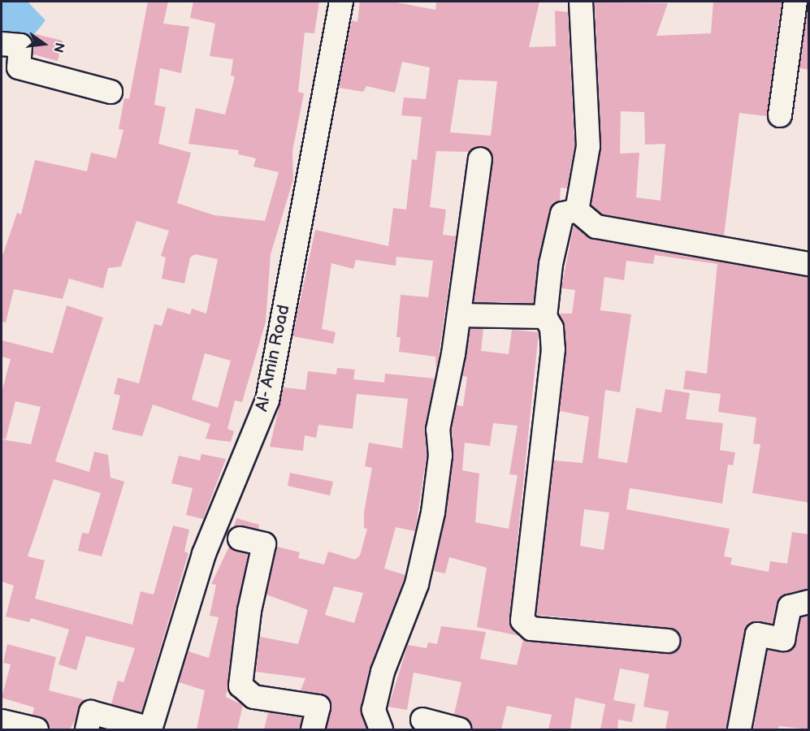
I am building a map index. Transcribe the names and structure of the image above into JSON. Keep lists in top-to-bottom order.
{
  "streets": {
    "street": ["Al- Amin Road"]
  },
  "north": "right"
}
